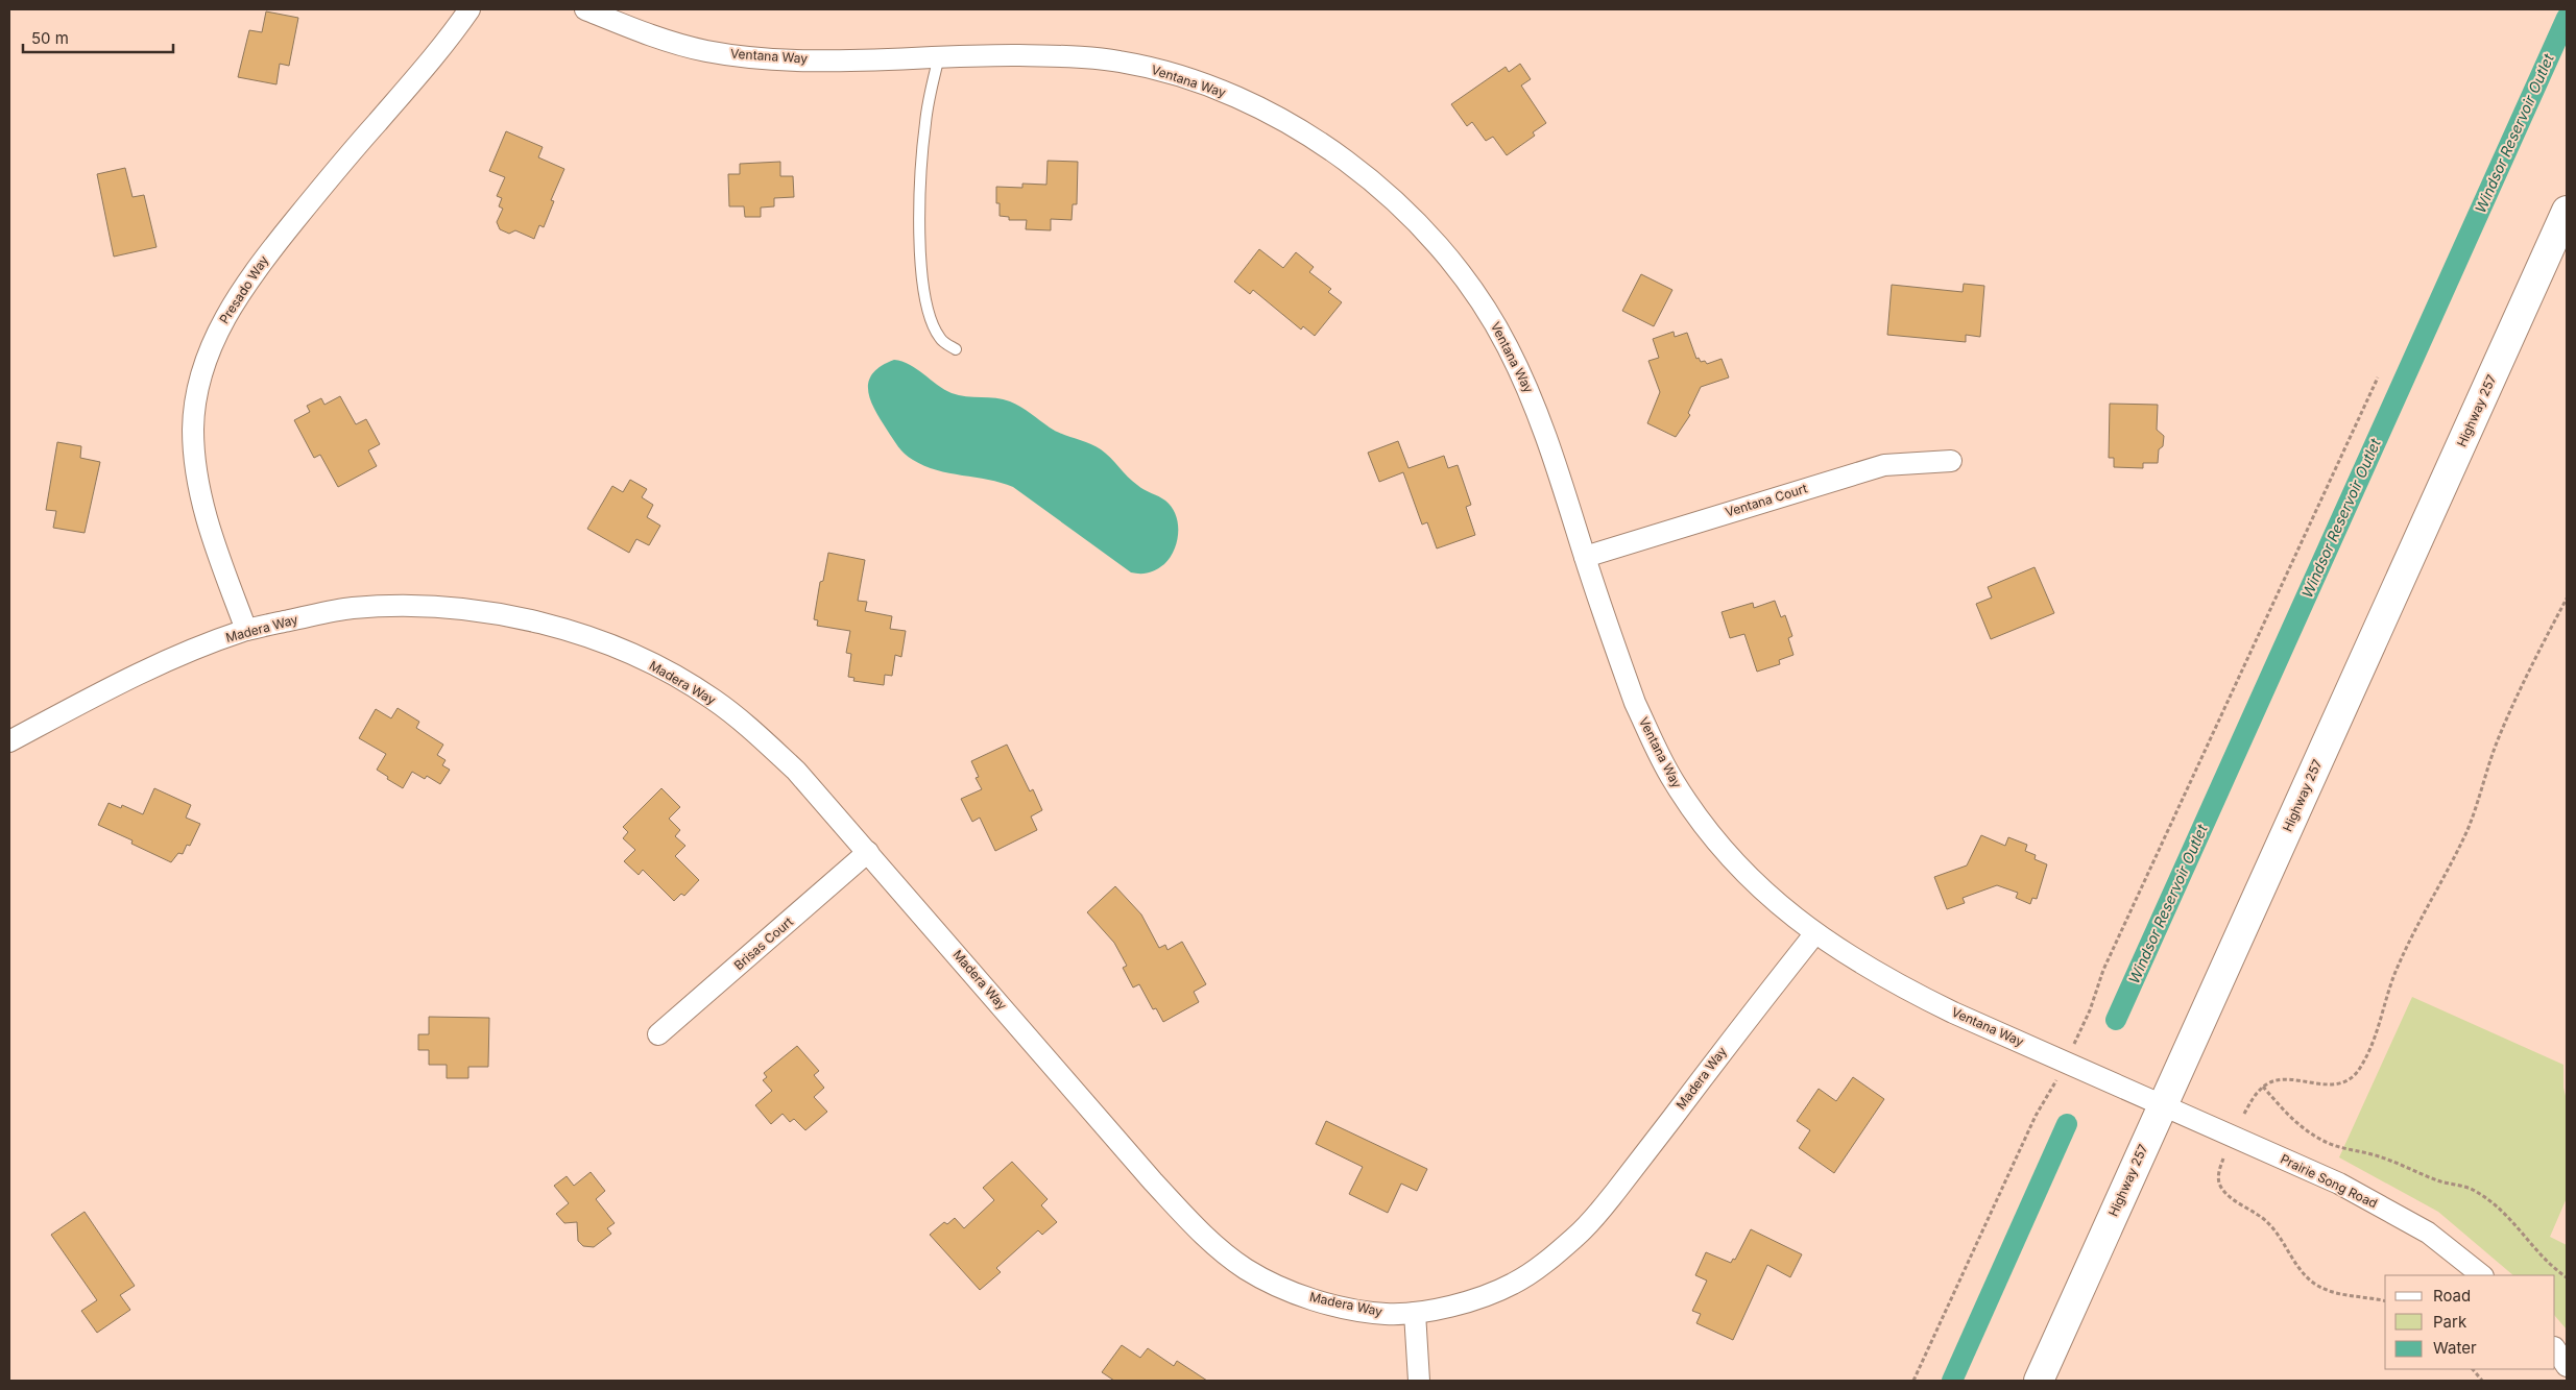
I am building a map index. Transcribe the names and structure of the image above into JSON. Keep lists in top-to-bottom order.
{
  "streets": {
    "main road": ["Highway 257"],
    "street": [
      "Ventana Way",
      "Presado Way",
      "Ventana Court",
      "Madera Way",
      "Brisas Court",
      "Prairie Song Road"
    ]
  },
  "crossings": [
    ["Ventana Way", "Highway 257"],
    ["Ventana Way", "Ventana Court"],
    ["Ventana Way", "Madera Way"],
    ["Ventana Way", "Prairie Song Road"],
    ["Presado Way", "Madera Way"],
    ["Highway 257", "Prairie Song Road"],
    ["Madera Way", "Brisas Court"]
  ],
  "water": ["Windsor Reservoir Outlet"],
  "legend": ["Road", "Park", "Water"],
  "scale_bar": "50 m"
}
